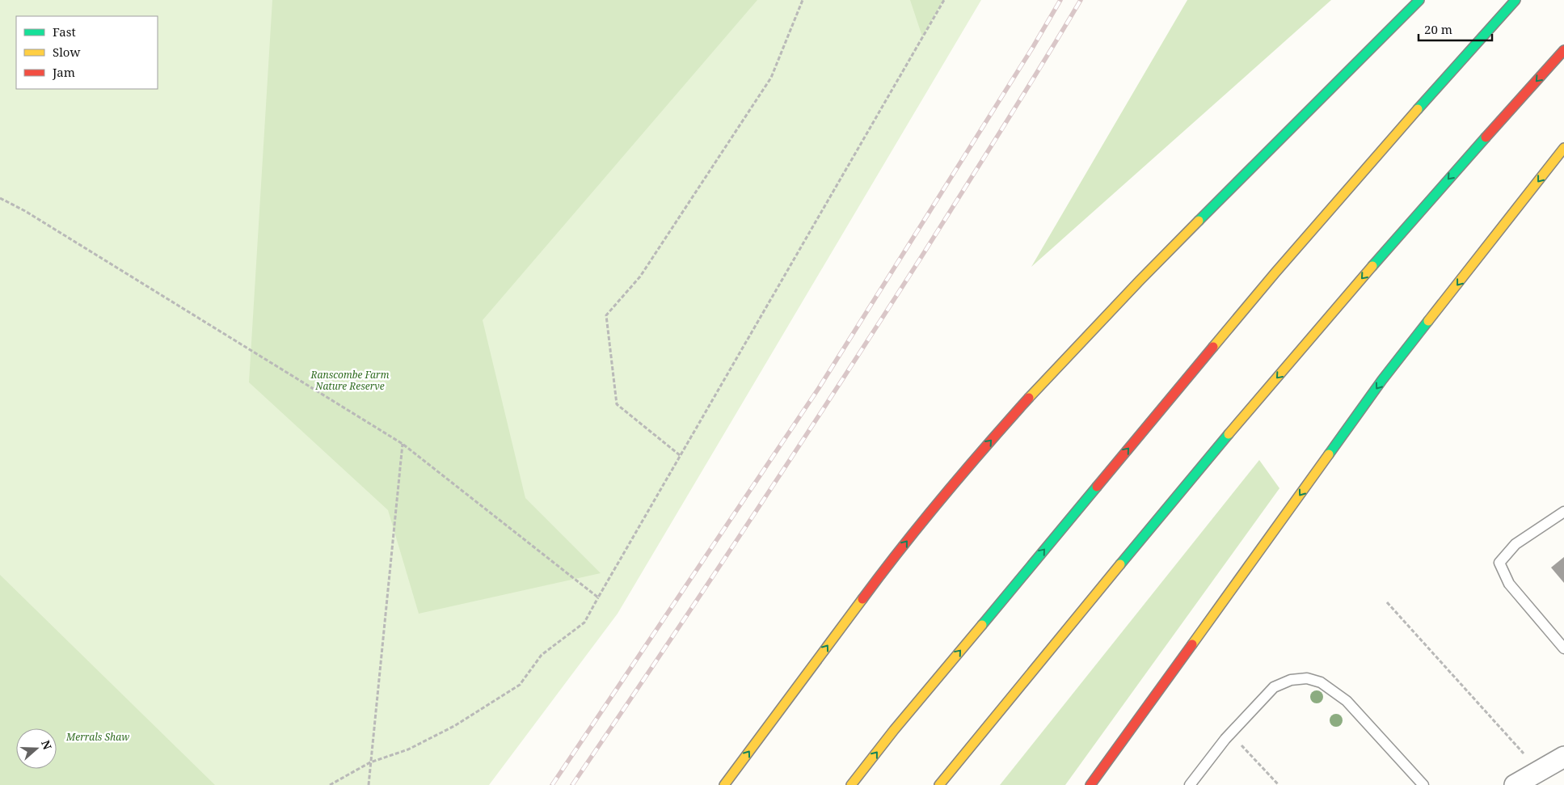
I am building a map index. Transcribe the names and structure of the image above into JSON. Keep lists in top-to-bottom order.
{
  "parks": ["Ranscombe Farm Nature Reserve", "Merrals Shaw"],
  "legend": ["Fast", "Slow", "Jam"],
  "scale_bar": "20 m",
  "north": "right"
}
